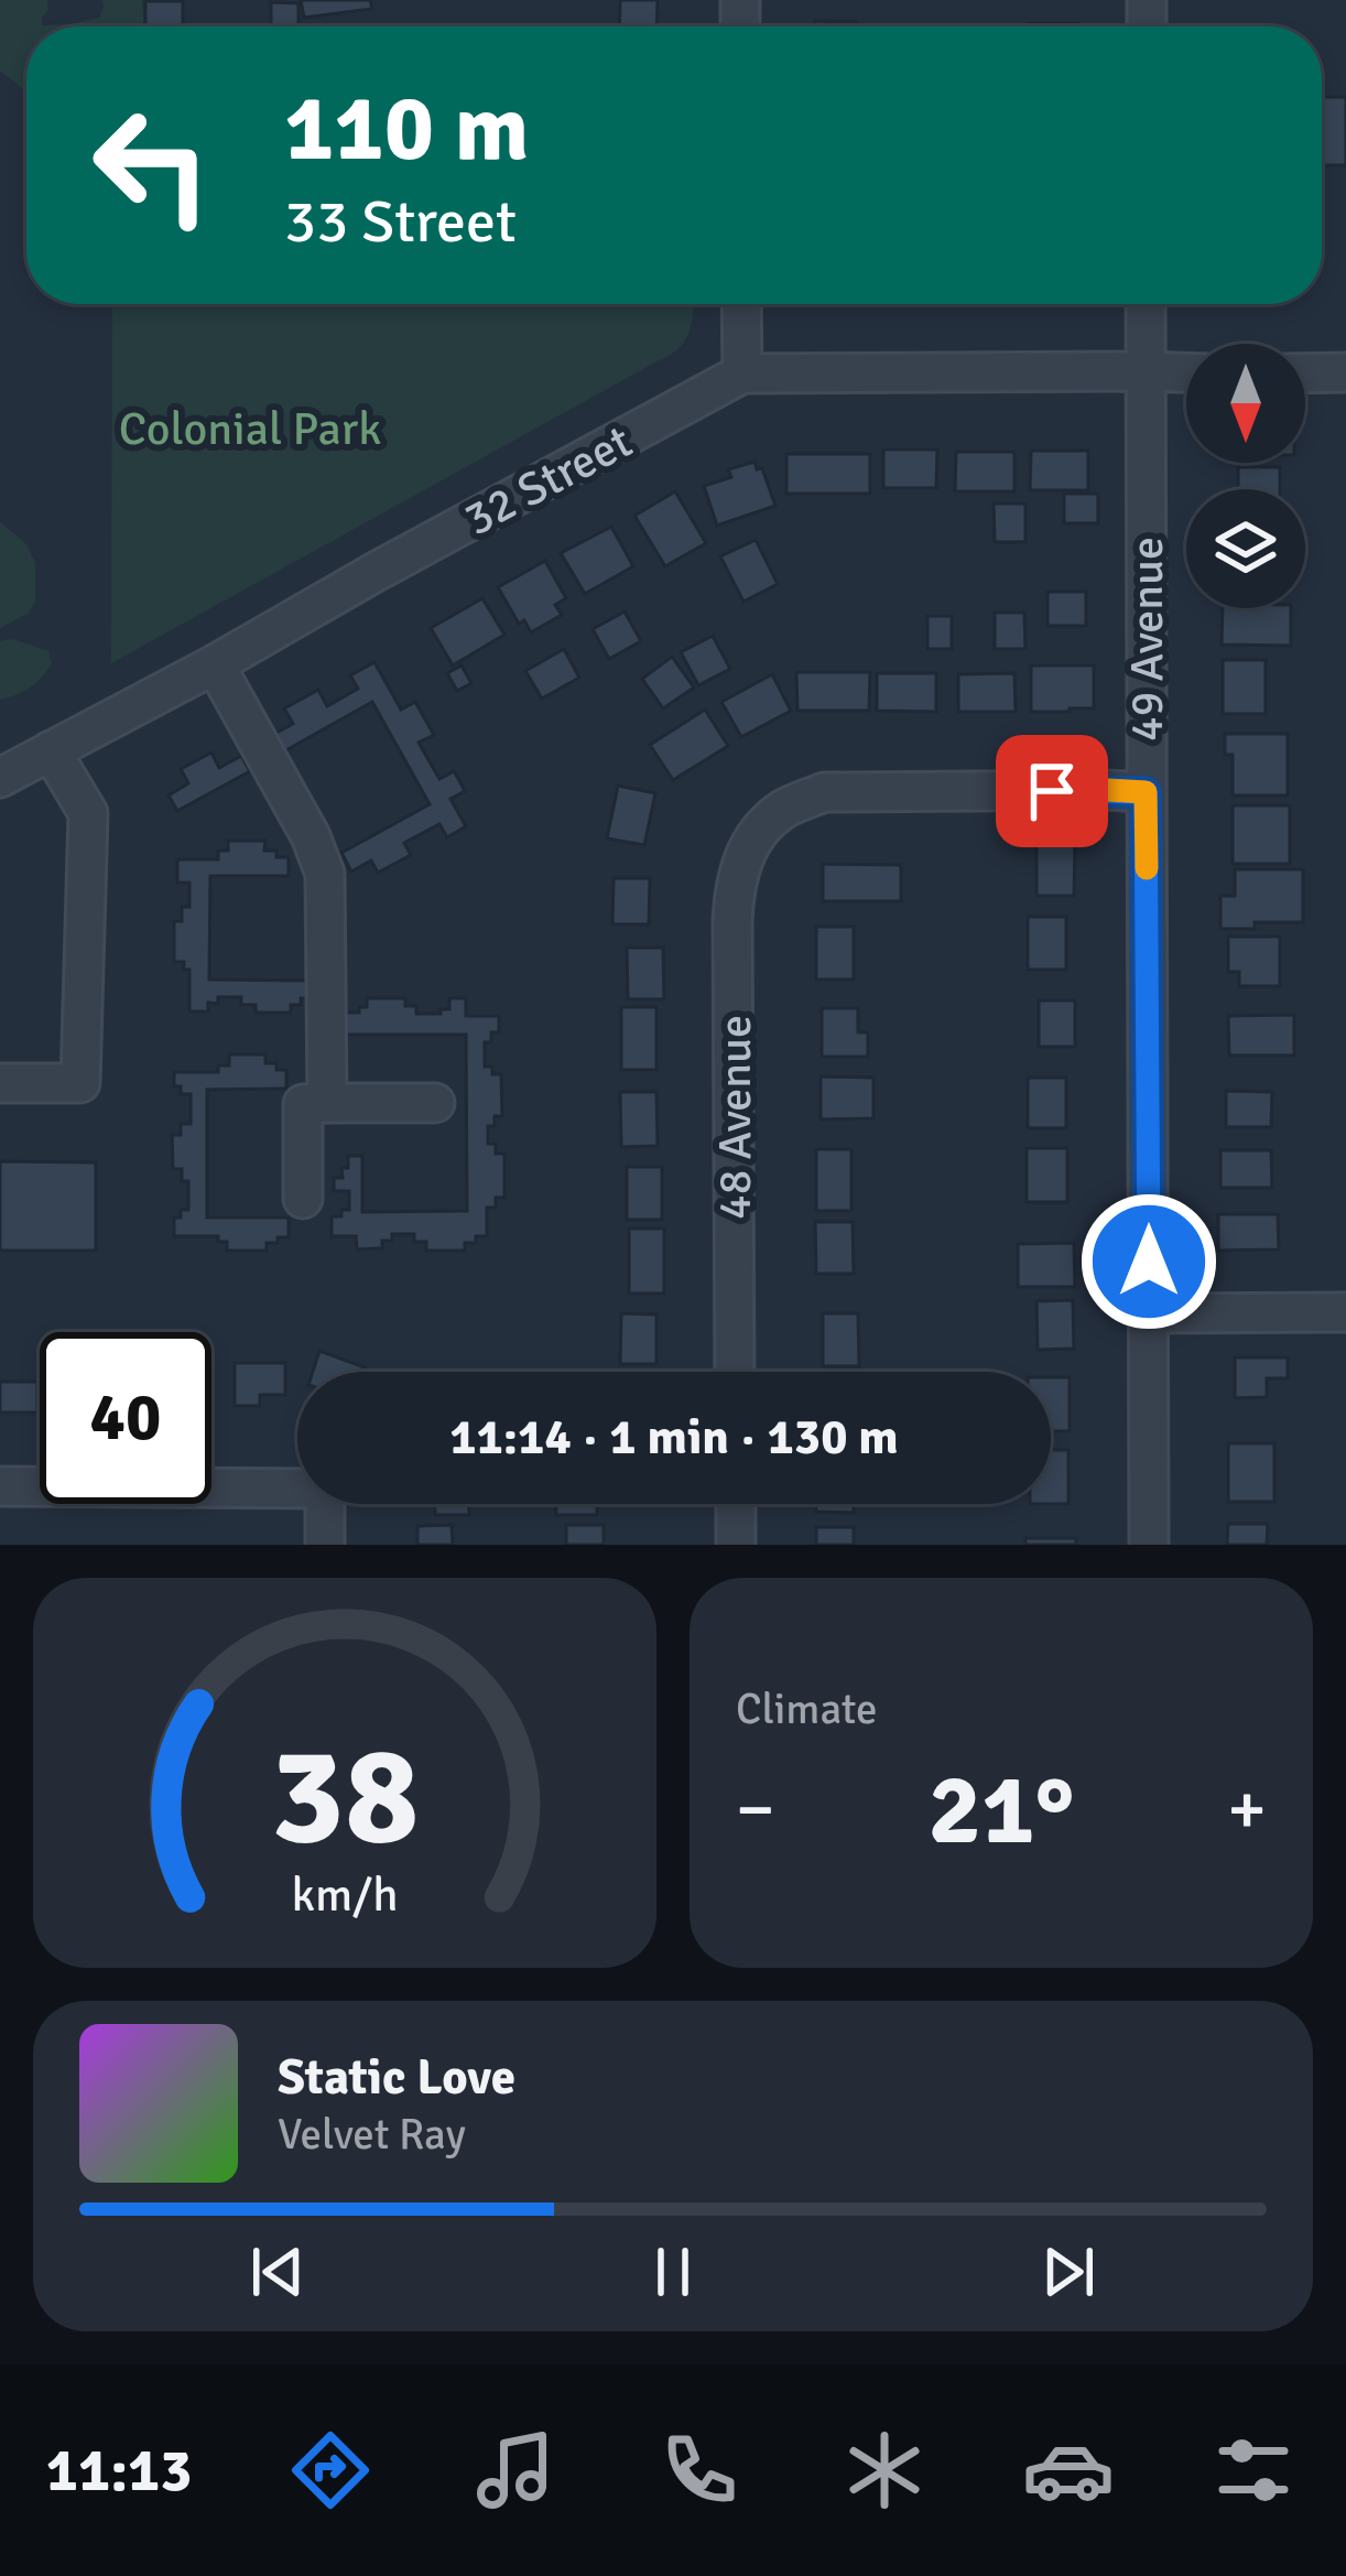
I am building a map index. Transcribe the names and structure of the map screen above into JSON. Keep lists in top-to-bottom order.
{
  "streets": {
    "street": ["32 Street", "49 Avenue", "48 Avenue"]
  },
  "crossings": [
    ["32 Street", "49 Avenue"],
    ["49 Avenue", "48 Avenue"]
  ],
  "parks": ["Colonial Park"],
  "north": "bottom",
  "page": {
    "turn": ["110 m", "33 Street"],
    "limit": "40",
    "trip": "11:14 · 1 min · 130 m",
    "tile": "Climate",
    "heat": ["−", "21°", "+"],
    "song": ["Static Love", "Velvet Ray"],
    "tabs": "11:13",
    "gauge": ["38", "km/h"]
  }
}
